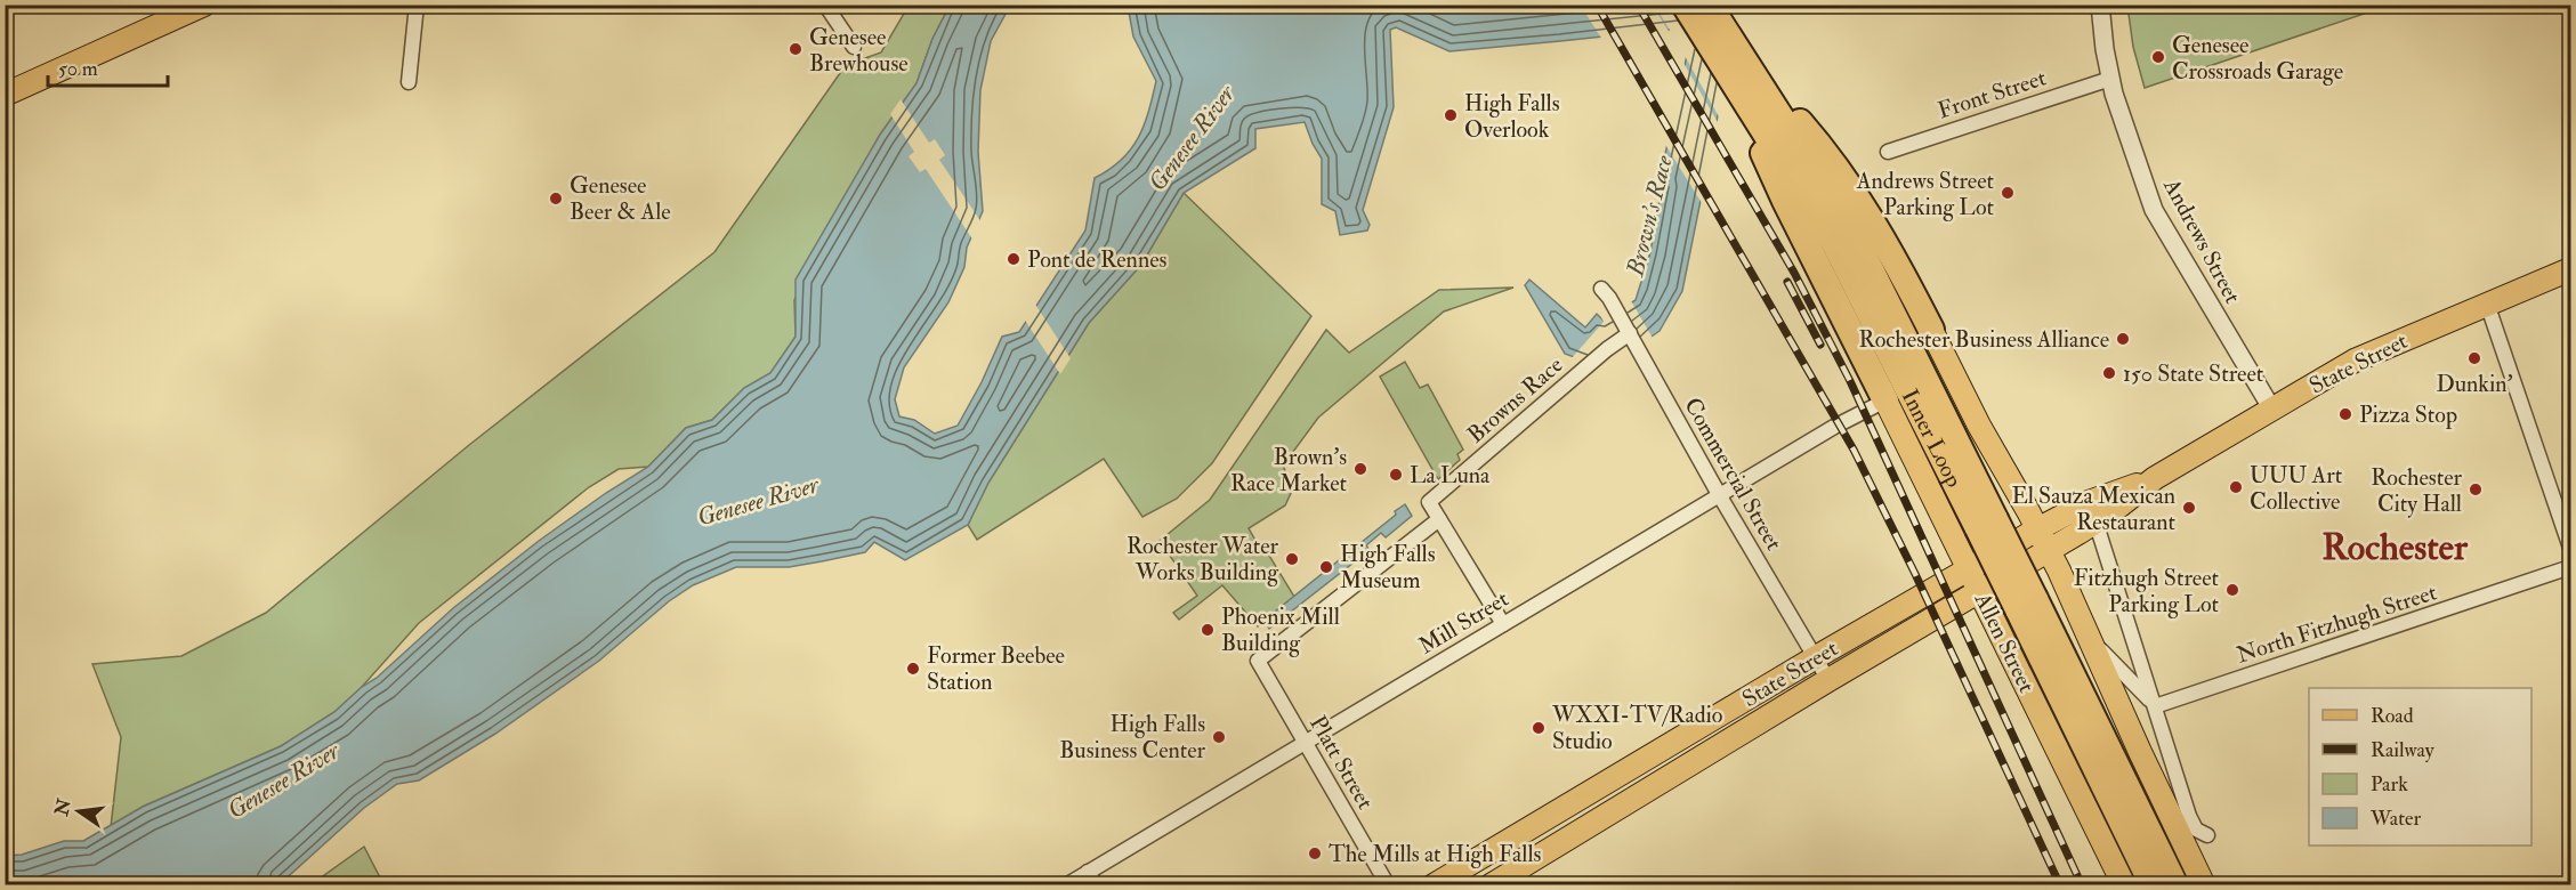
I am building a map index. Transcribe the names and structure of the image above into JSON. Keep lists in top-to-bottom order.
{
  "streets": {
    "highway": ["Inner Loop"],
    "main road": ["State Street", "Allen Street"],
    "street": [
      "Front Street",
      "Andrews Street",
      "Browns Race",
      "Commercial Street",
      "Mill Street",
      "North Fitzhugh Street",
      "Platt Street"
    ]
  },
  "crossings": [
    ["Front Street", "Andrews Street"],
    ["Andrews Street", "State Street"],
    ["State Street", "Commercial Street"],
    ["State Street", "Allen Street"],
    ["Browns Race", "Commercial Street"],
    ["Browns Race", "Platt Street"],
    ["Commercial Street", "Mill Street"],
    ["Mill Street", "Allen Street"],
    ["Mill Street", "Platt Street"]
  ],
  "districts": ["Rochester"],
  "water": ["Genesee River", "Brown's Race"],
  "places": [
    "Genesee Brewhouse",
    "Genesee Crossroads Garage",
    "High Falls Overlook",
    "Andrews Street Parking Lot",
    "Genesee Beer & Ale",
    "Pont de Rennes",
    "Rochester Business Alliance",
    "Dunkin'",
    "150 State Street",
    "Pizza Stop",
    "Brown's Race Market",
    "La Luna",
    "UUU Art Collective",
    "Rochester City Hall",
    "El Sauza Mexican Restaurant",
    "Rochester Water Works Building",
    "High Falls Museum",
    "Fitzhugh Street Parking Lot",
    "Phoenix Mill Building",
    "Former Beebee Station",
    "WXXI-TV/Radio Studio",
    "High Falls Business Center",
    "The Mills at High Falls"
  ],
  "legend": [
    "Road",
    "Railway",
    "Park",
    "Water"
  ],
  "scale_bar": "50 m",
  "north": "left"
}
